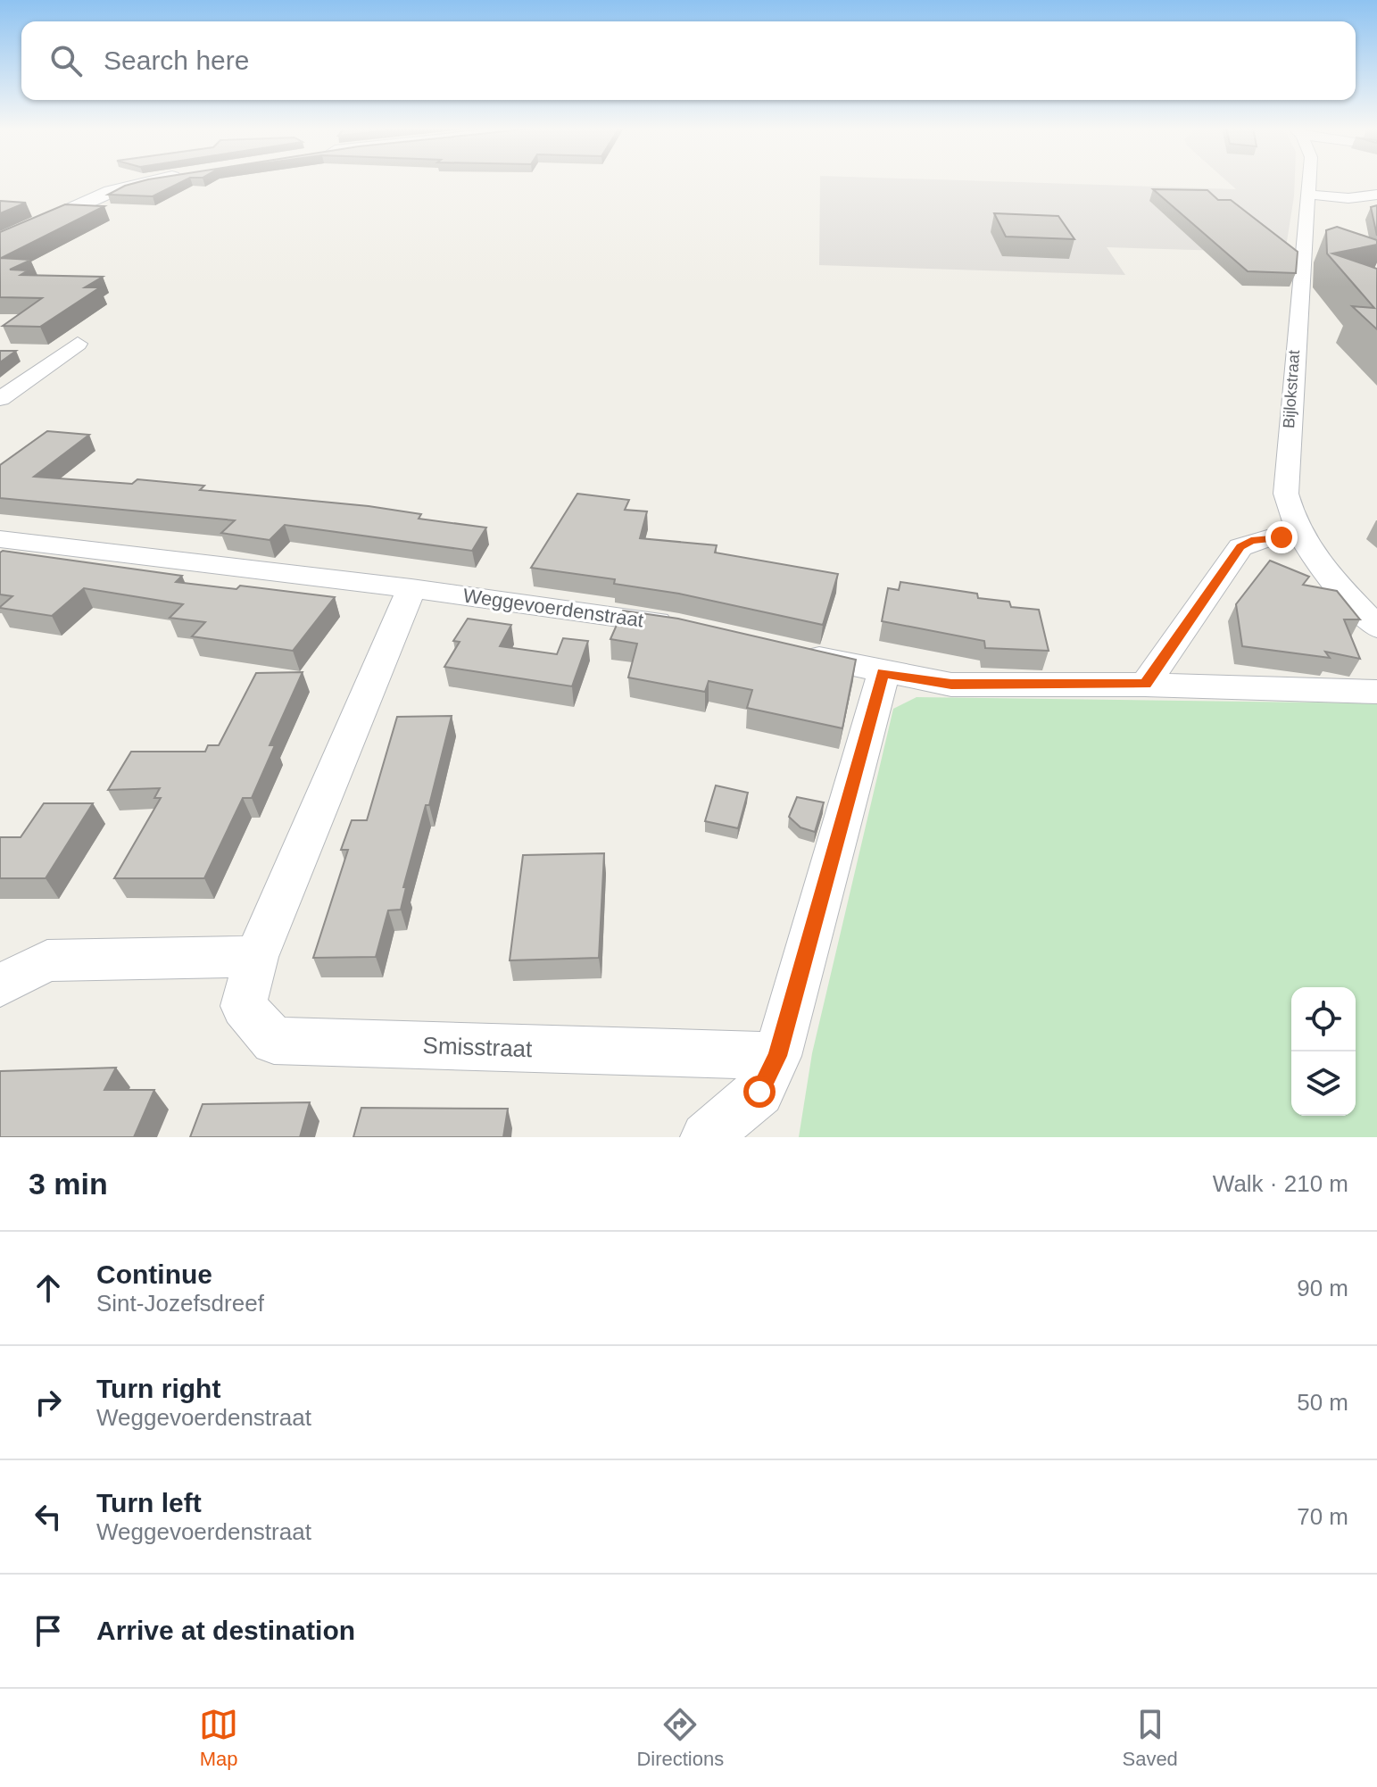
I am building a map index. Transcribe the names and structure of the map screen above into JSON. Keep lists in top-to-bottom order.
{
  "streets": {
    "street": ["Bijlokstraat", "Weggevoerdenstraat", "Smisstraat"]
  },
  "crossings": [
    ["Weggevoerdenstraat", "Smisstraat"]
  ],
  "page": {
    "search": "Search here",
    "heading": ["3 min", "Walk · 210 m"],
    "list": [
      ["Continue", "Sint-Jozefsdreef", "90 m"],
      ["Turn right", "Weggevoerdenstraat", "50 m"],
      ["Turn left", "Weggevoerdenstraat", "70 m"],
      "Arrive at destination"
    ],
    "nav": ["Map", "Directions", "Saved"]
  }
}
